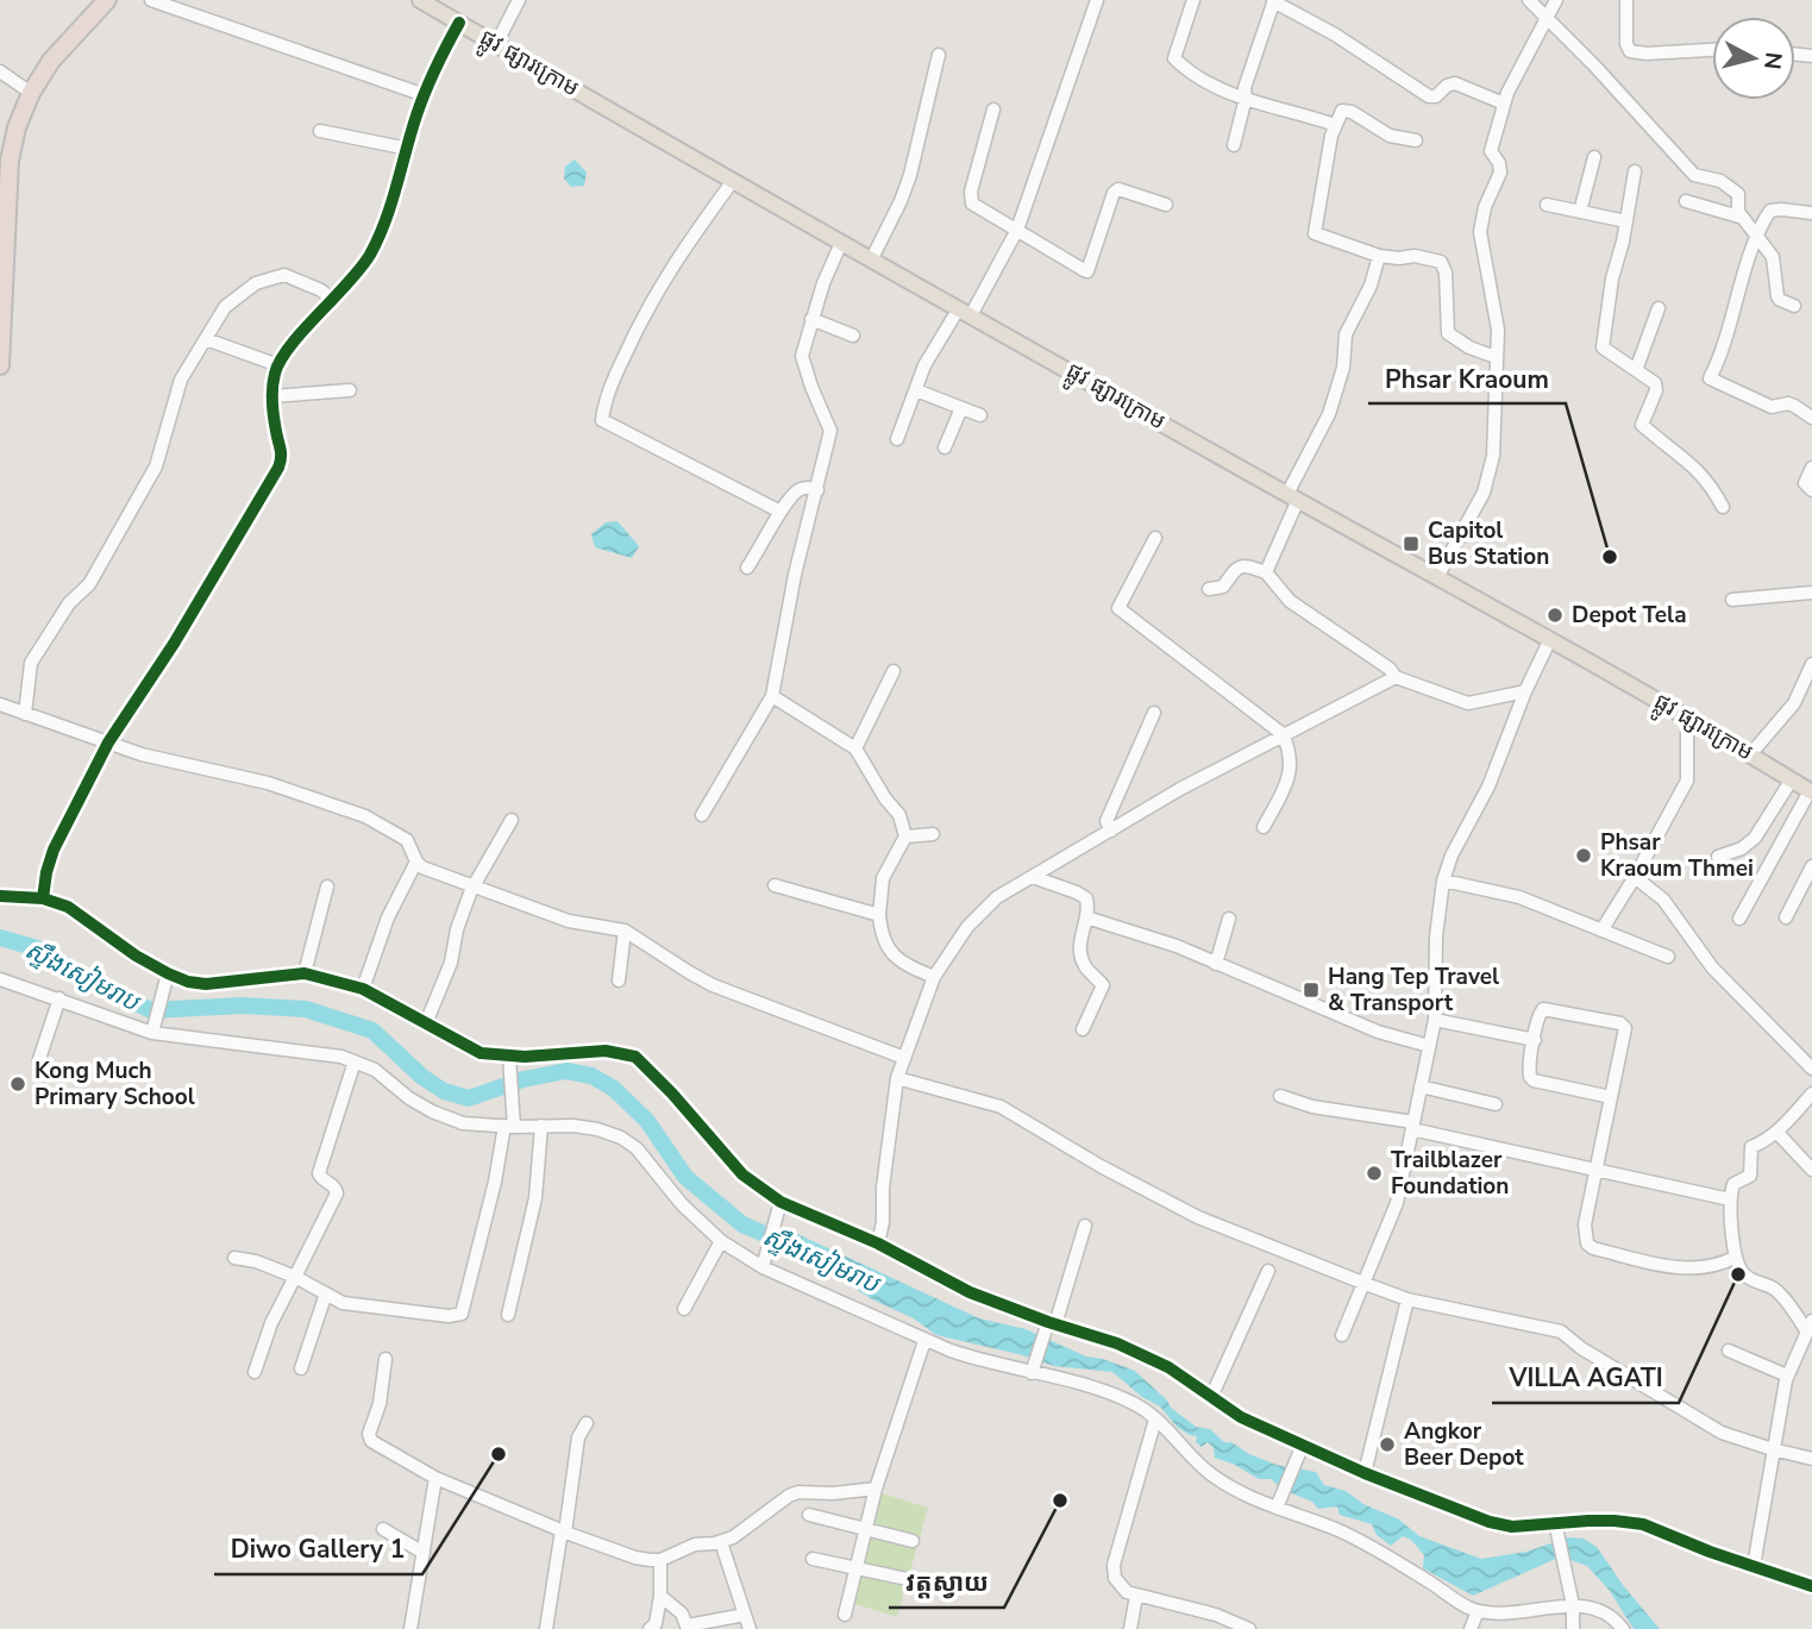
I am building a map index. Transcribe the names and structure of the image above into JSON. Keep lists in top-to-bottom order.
{
  "streets": {
    "main road": ["ផ្លូវ ផ្សារក្រោម"]
  },
  "water": ["ស្ទឹងសៀមរាប"],
  "places": {
    "transit": ["Capitol Bus Station", "Hang Tep Travel & Transport"],
    "other": [
      "Phsar Kraoum",
      "Depot Tela",
      "Phsar Kraoum Thmei",
      "Kong Much Primary School",
      "Trailblazer Foundation",
      "VILLA AGATI",
      "Angkor Beer Depot",
      "Diwo Gallery 1",
      "វត្តស្វាយ"
    ]
  },
  "north": "right"
}
